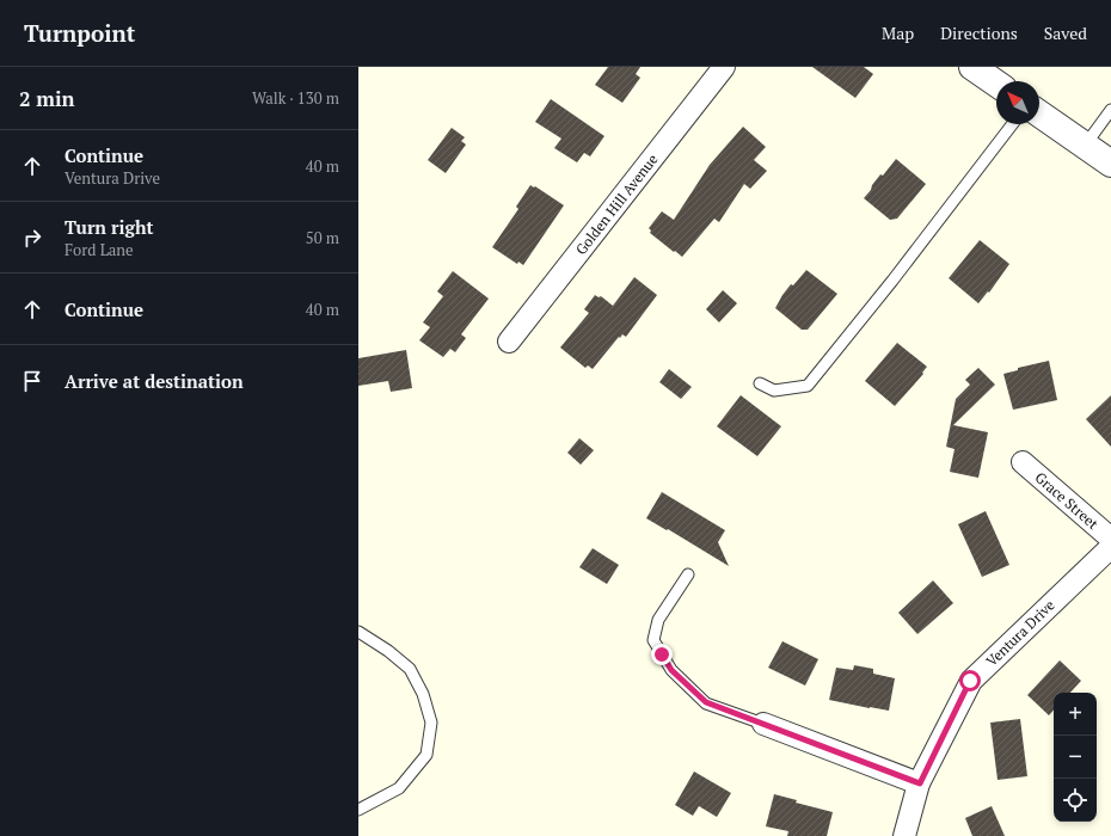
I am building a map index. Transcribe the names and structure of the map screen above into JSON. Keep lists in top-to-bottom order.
{
  "streets": {
    "street": ["Golden Hill Avenue", "Grace Street", "Ventura Drive"]
  },
  "north": "top left",
  "page": {
    "header": "Turnpoint",
    "nav": ["Map", "Directions", "Saved"],
    "heading": ["2 min", "Walk · 130 m"],
    "list": [
      ["Continue", "Ventura Drive", "40 m"],
      ["Turn right", "Ford Lane", "50 m"],
      ["Continue", "40 m"],
      "Arrive at destination"
    ],
    "map_buttons": ["+", "−"]
  }
}
